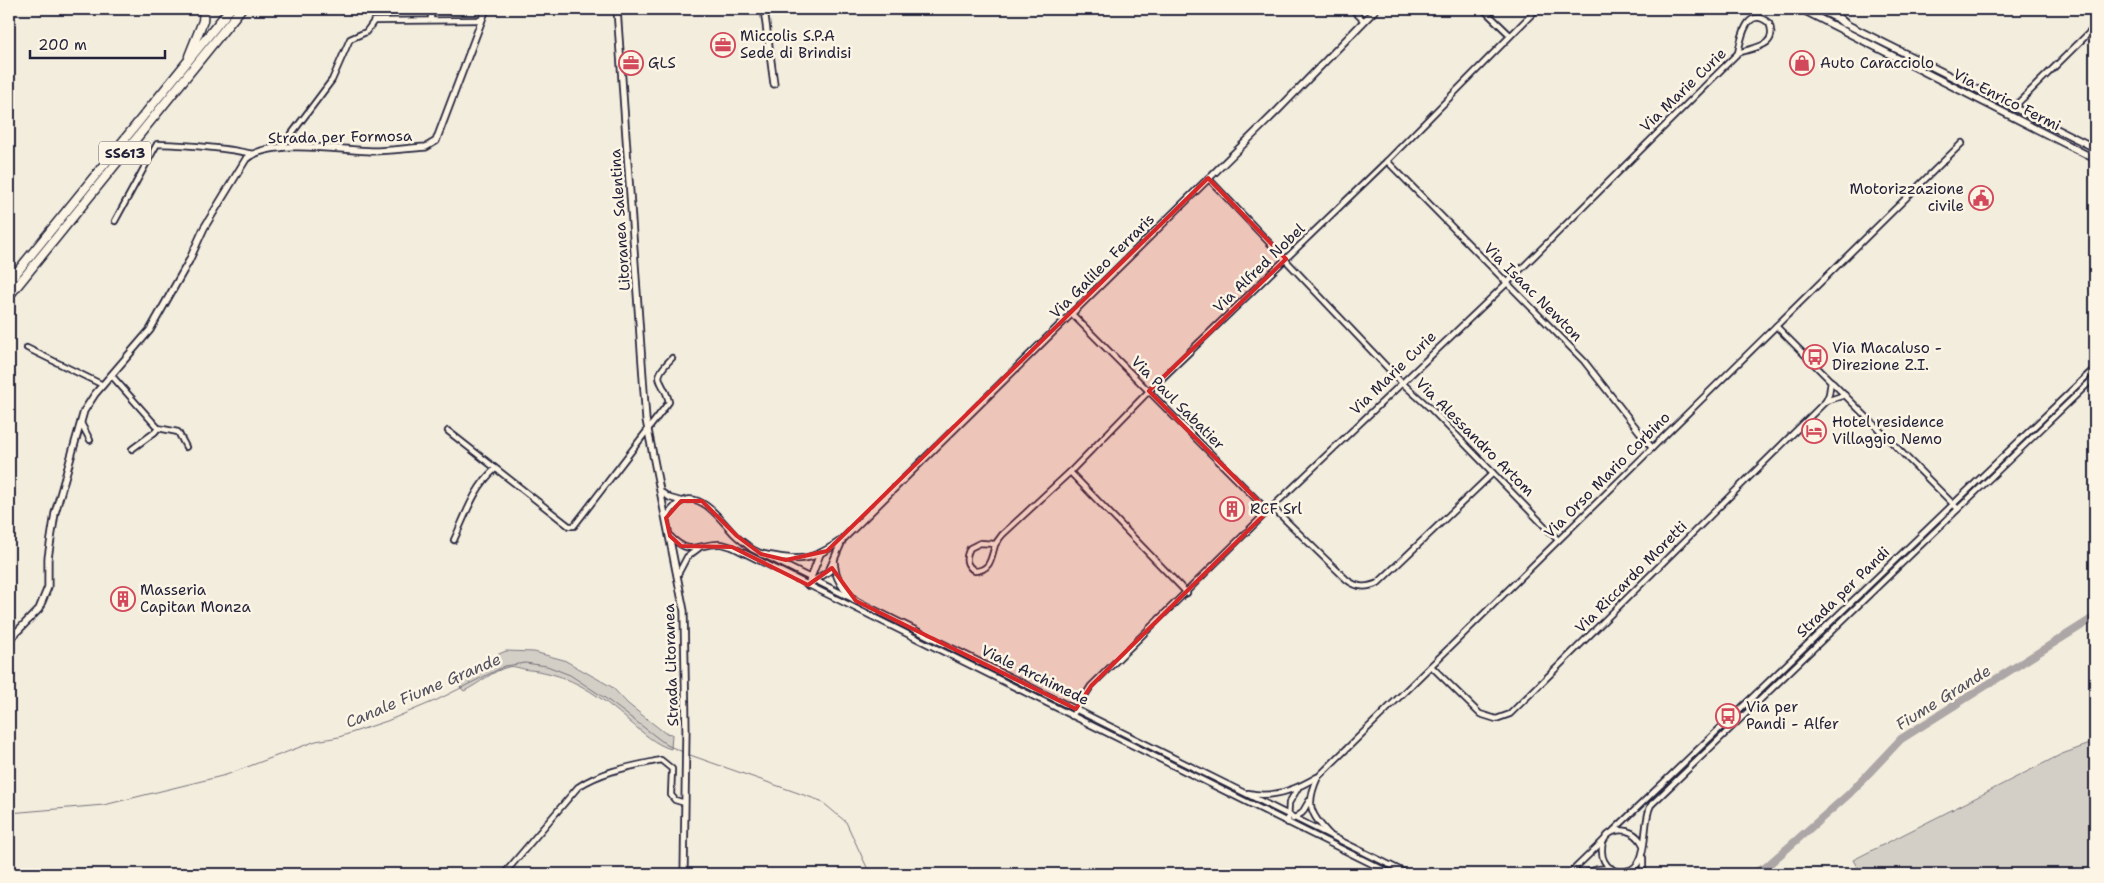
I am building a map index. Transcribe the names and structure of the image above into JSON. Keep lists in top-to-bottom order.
{
  "streets": {
    "highway": ["SS613"],
    "street": [
      "Via Marie Curie",
      "Via Enrico Fermi",
      "Strada per Formosa",
      "Litoranea Salentina",
      "Via Galileo Ferraris",
      "Via Alfred Nobel",
      "Via Isaac Newton",
      "Via Paul Sabatier",
      "Via Alessandro Artom",
      "Via Orso Mario Corbino",
      "Via Riccardo Moretti",
      "Strada per Pandi",
      "Strada Litoranea",
      "Viale Archimede"
    ]
  },
  "crossings": [
    ["Via Marie Curie", "Via Isaac Newton"],
    ["Via Marie Curie", "Via Paul Sabatier"],
    ["Via Marie Curie", "Via Alessandro Artom"],
    ["Via Marie Curie", "Viale Archimede"],
    ["Litoranea Salentina", "Strada Litoranea"],
    ["Via Galileo Ferraris", "Via Paul Sabatier"],
    ["Via Galileo Ferraris", "Via Alessandro Artom"],
    ["Via Galileo Ferraris", "Viale Archimede"],
    ["Via Alfred Nobel", "Via Isaac Newton"],
    ["Via Alfred Nobel", "Via Paul Sabatier"],
    ["Via Alfred Nobel", "Via Alessandro Artom"],
    ["Via Isaac Newton", "Via Orso Mario Corbino"],
    ["Via Alessandro Artom", "Via Orso Mario Corbino"],
    ["Via Orso Mario Corbino", "Via Riccardo Moretti"],
    ["Strada Litoranea", "Viale Archimede"]
  ],
  "water": ["Canale Fiume Grande", "Fiume Grande"],
  "places": {
    "office": ["Miccolis S.P.A Sede di Brindisi", "GLS"],
    "shop": ["Auto Caracciolo"],
    "public building": ["Motorizzazione civile"],
    "bus stop": ["Via Macaluso - Direzione Z.I.", "Via per Pandi - Alfer"],
    "hotel": ["Hotel residence Villaggio Nemo"],
    "building": ["RCF Srl", "Masseria Capitan Monza"]
  },
  "scale_bar": "200 m"
}
